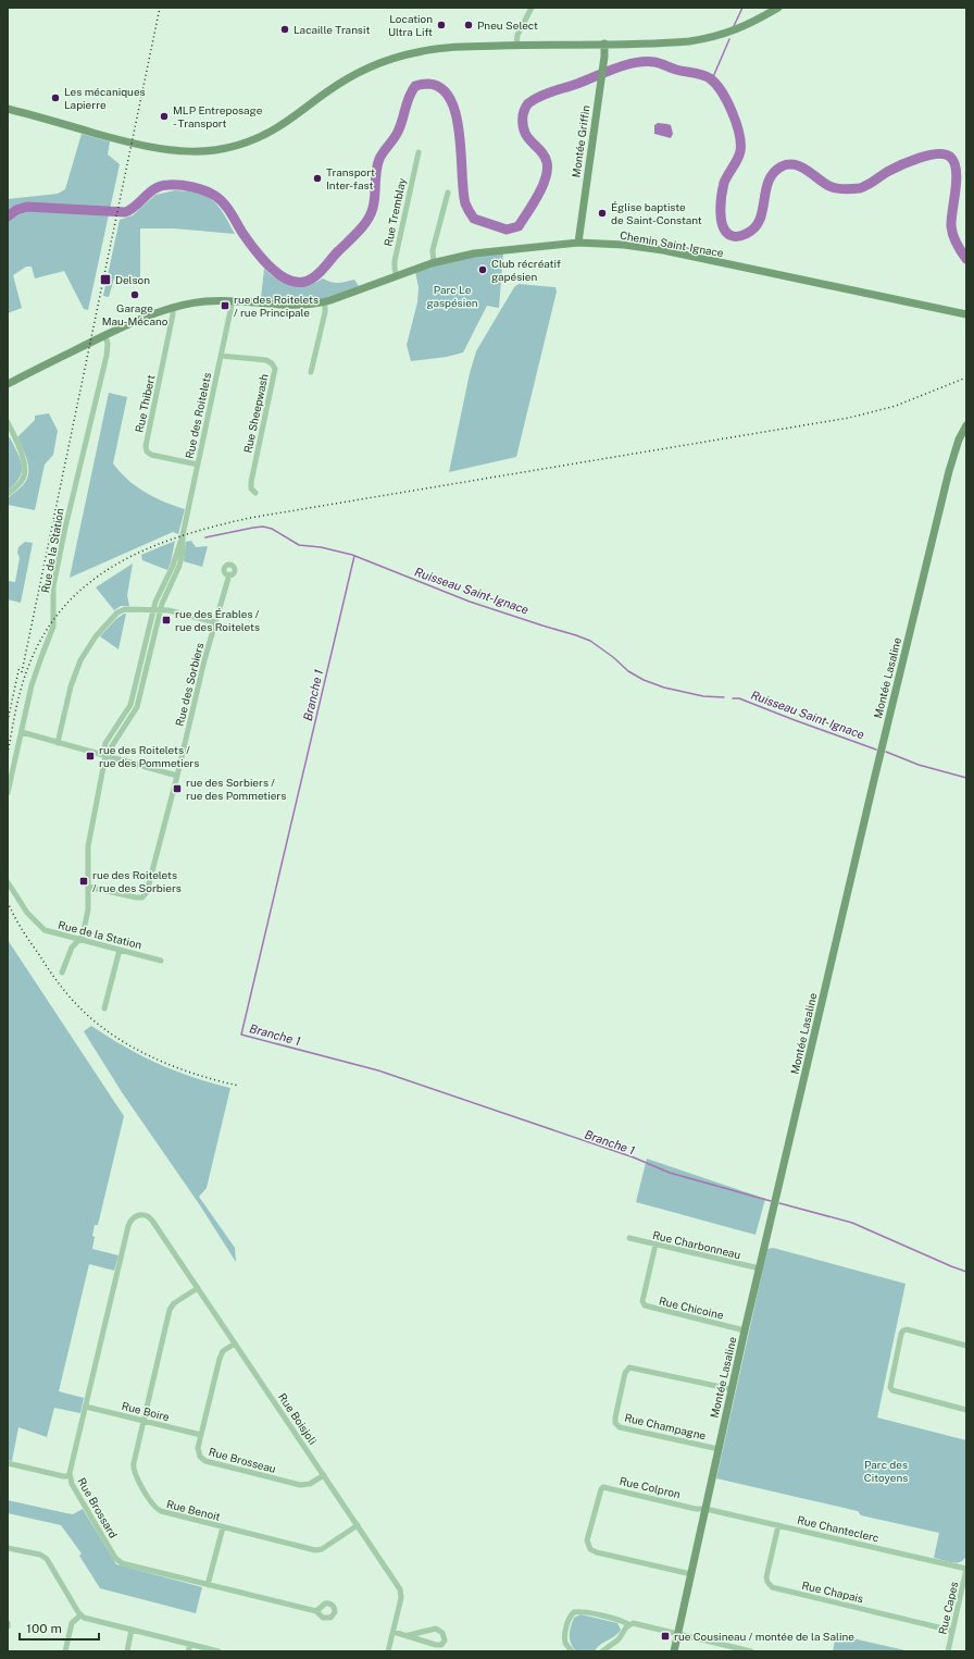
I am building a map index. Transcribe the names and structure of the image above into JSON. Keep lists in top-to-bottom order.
{
  "streets": {
    "street": [
      "Montée Griffin",
      "Rue Tremblay",
      "Chemin Saint-Ignace",
      "Rue Thibert",
      "Rue Sheepwash",
      "Rue des Roitelets",
      "Rue de la Station",
      "Montée Lasaline",
      "Rue des Sorbiers",
      "Rue Charbonneau",
      "Rue Chicoine",
      "Rue Boire",
      "Rue Boisjoli",
      "Rue Champagne",
      "Rue Brosseau",
      "Rue Colpron",
      "Rue Brossard",
      "Rue Benoit",
      "Rue Chanteclerc",
      "Rue Chapais",
      "Rue Capes"
    ]
  },
  "crossings": [
    ["Montée Griffin", "Chemin Saint-Ignace"],
    ["Rue Tremblay", "Chemin Saint-Ignace"],
    ["Chemin Saint-Ignace", "Rue Thibert"],
    ["Chemin Saint-Ignace", "Rue des Roitelets"],
    ["Chemin Saint-Ignace", "Rue de la Station"],
    ["Rue Thibert", "Rue des Roitelets"],
    ["Rue Sheepwash", "Rue des Roitelets"],
    ["Rue des Roitelets", "Rue de la Station"],
    ["Rue des Roitelets", "Rue des Sorbiers"],
    ["Montée Lasaline", "Rue Charbonneau"],
    ["Montée Lasaline", "Rue Chicoine"],
    ["Montée Lasaline", "Rue Champagne"],
    ["Montée Lasaline", "Rue Colpron"],
    ["Montée Lasaline", "Rue Chanteclerc"],
    ["Rue Charbonneau", "Rue Chicoine"],
    ["Rue Boire", "Rue Brosseau"],
    ["Rue Boire", "Rue Brossard"],
    ["Rue Boire", "Rue Benoit"],
    ["Rue Boisjoli", "Rue Brosseau"],
    ["Rue Boisjoli", "Rue Brossard"],
    ["Rue Boisjoli", "Rue Benoit"],
    ["Rue Colpron", "Rue Chanteclerc"],
    ["Rue Chanteclerc", "Rue Chapais"],
    ["Rue Chanteclerc", "Rue Capes"],
    ["Rue Chapais", "Rue Capes"]
  ],
  "water": ["Ruisseau Saint-Ignace", "Branche 1"],
  "parks": ["Parc Le gaspésien", "Parc des Citoyens"],
  "places": {
    "other": [
      "Location Ultra Lift",
      "Pneu Select",
      "Lacaille Transit",
      "Les mécaniques Lapierre",
      "MLP Entreposage - Transport",
      "Transport Inter-fast",
      "Église baptiste de Saint-Constant",
      "Club récréatif gapésien",
      "Garage Mau-Mécano"
    ],
    "transit": [
      "Delson",
      "rue des Roitelets / rue Principale",
      "rue des Érables / rue des Roitelets",
      "rue des Roitelets / rue des Pommetiers",
      "rue des Sorbiers / rue des Pommetiers",
      "rue des Roitelets / rue des Sorbiers",
      "rue Cousineau / montée de la Saline"
    ]
  },
  "scale_bar": "100 m"
}
